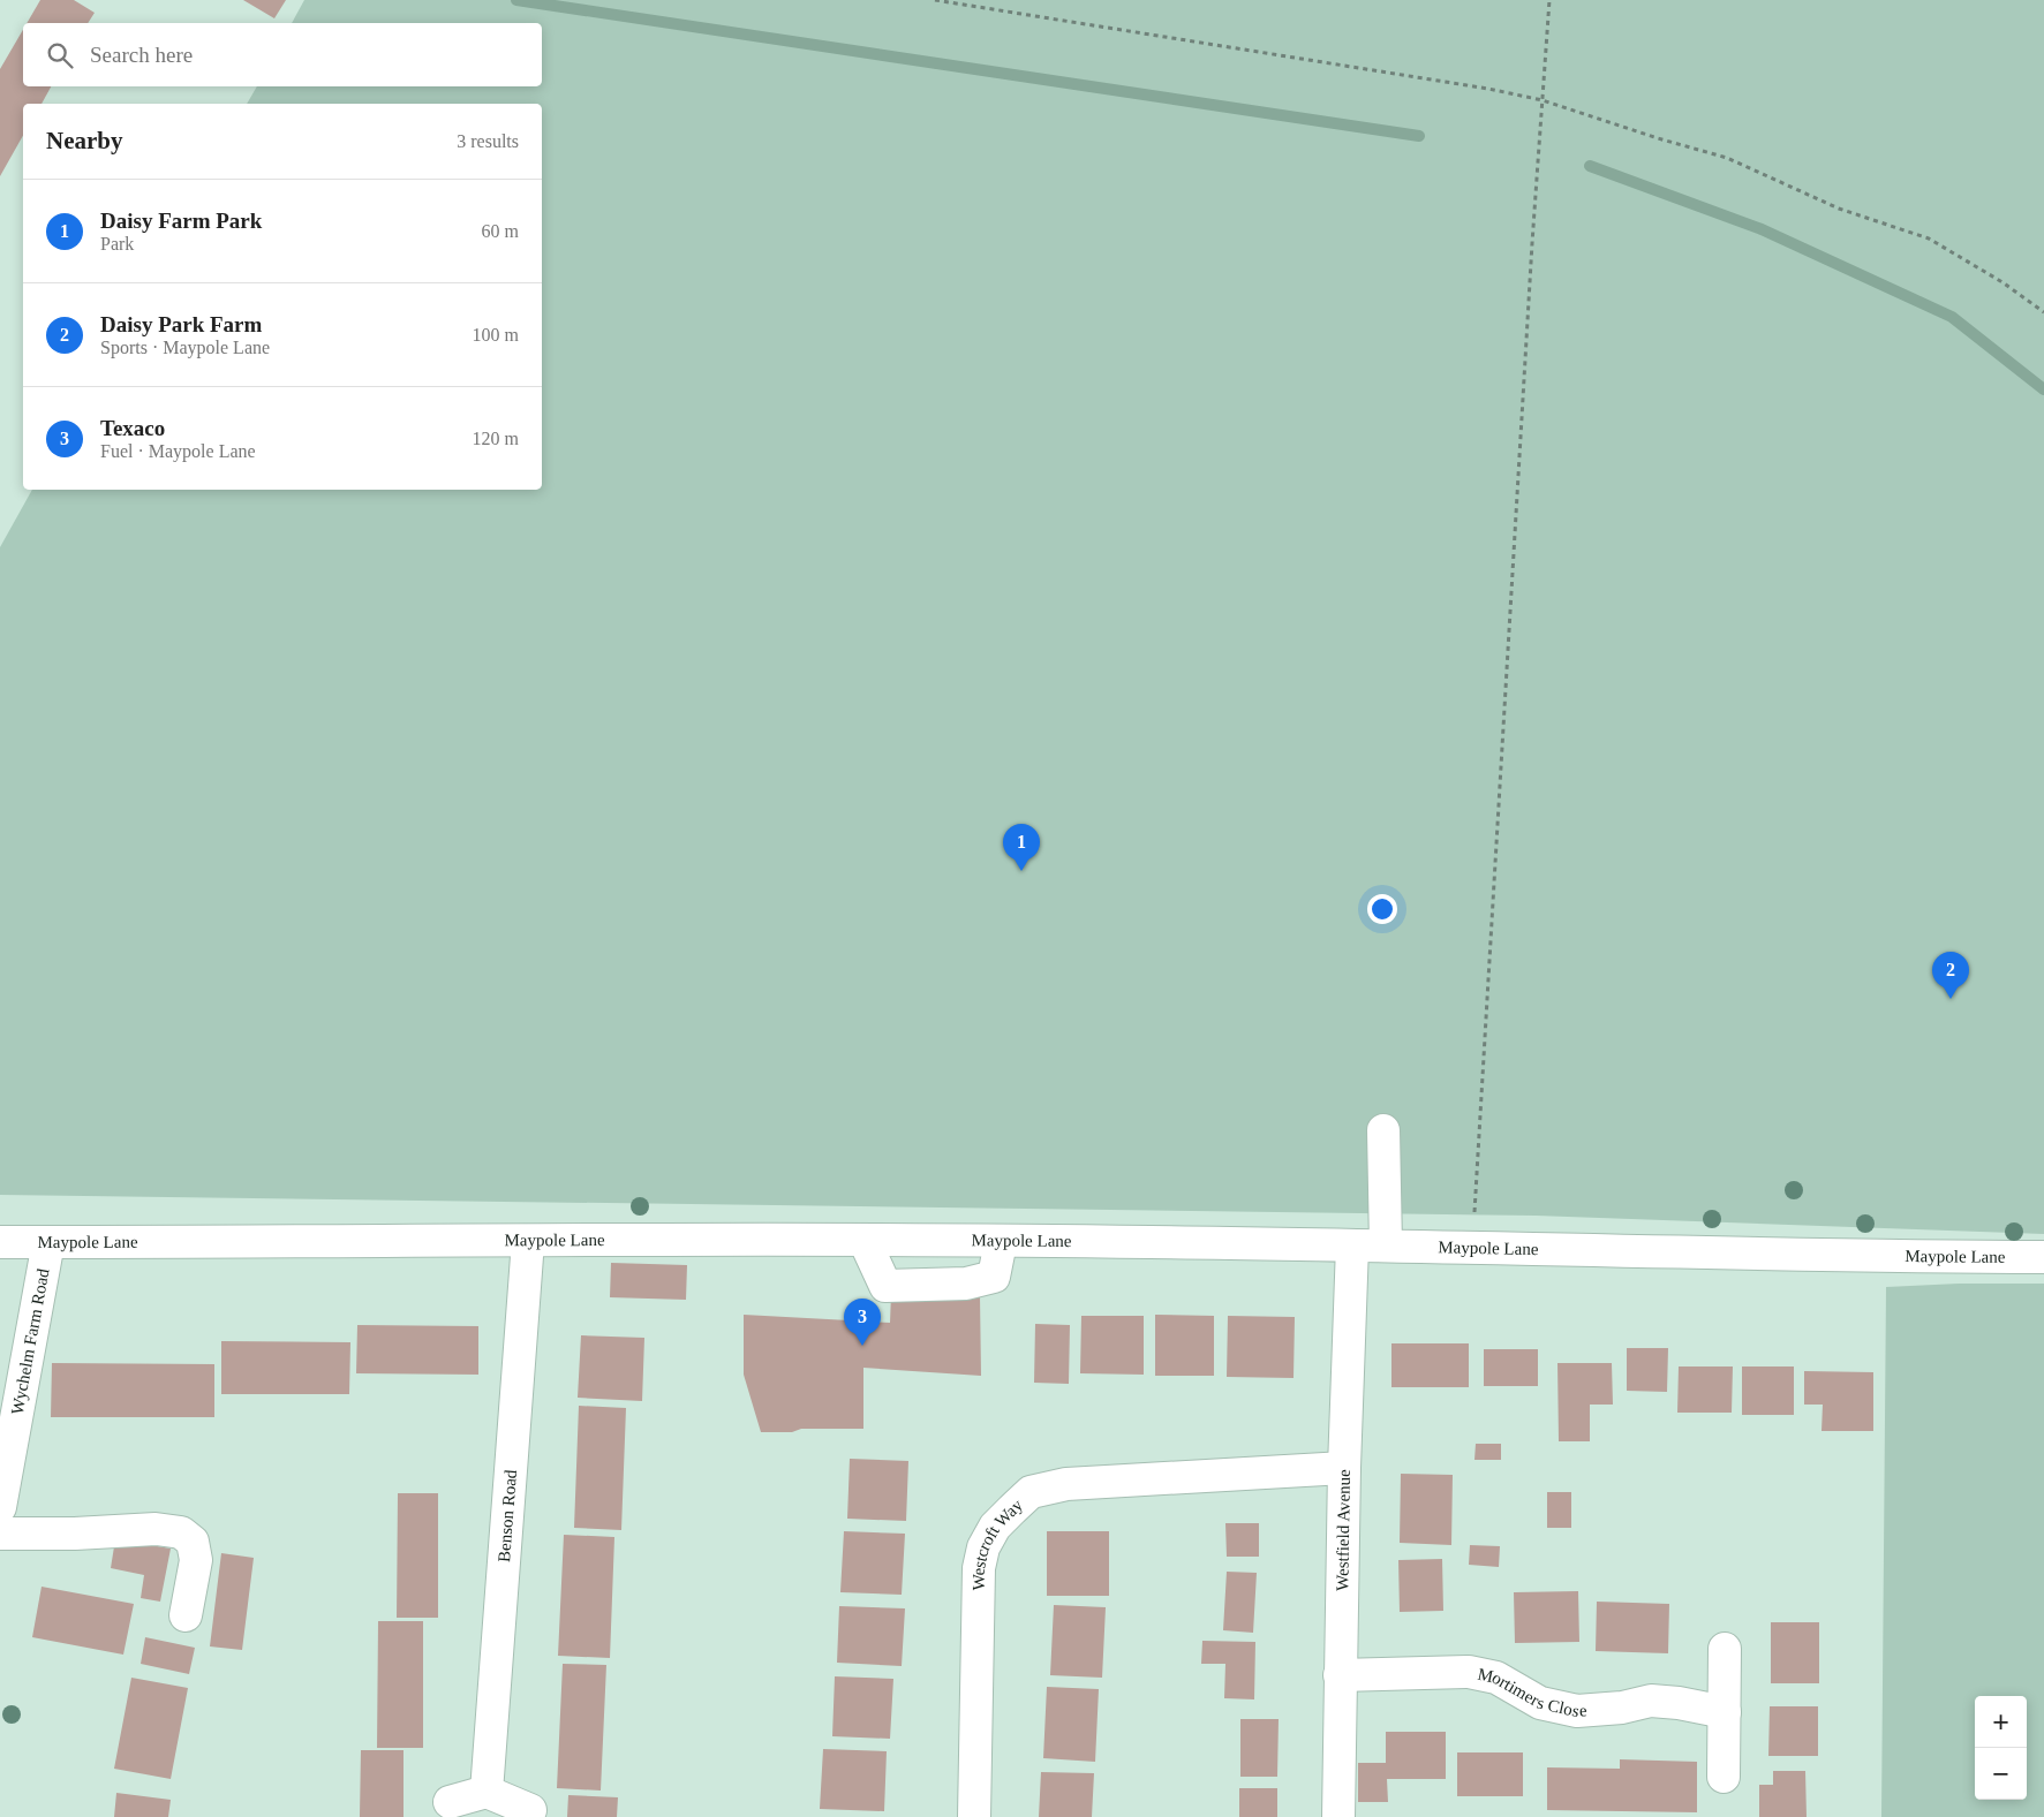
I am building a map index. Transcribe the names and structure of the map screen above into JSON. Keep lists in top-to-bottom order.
{
  "streets": {
    "street": [
      "Maypole Lane",
      "Wychelm Farm Road",
      "Benson Road",
      "Westfield Avenue",
      "Westcroft Way",
      "Mortimers Close"
    ]
  },
  "crossings": [
    ["Maypole Lane", "Wychelm Farm Road"],
    ["Maypole Lane", "Benson Road"],
    ["Maypole Lane", "Westfield Avenue"],
    ["Westfield Avenue", "Westcroft Way"],
    ["Westfield Avenue", "Mortimers Close"]
  ],
  "page": {
    "search": "Search here",
    "heading": ["Nearby", "3 results"],
    "list": [
      {
        "mark": "1",
        "name": "Daisy Farm Park",
        "note": "Park",
        "value": "60 m"
      },
      {
        "mark": "2",
        "name": "Daisy Park Farm",
        "note": "Sports · Maypole Lane",
        "value": "100 m"
      },
      {
        "mark": "3",
        "name": "Texaco",
        "note": "Fuel · Maypole Lane",
        "value": "120 m"
      }
    ],
    "pins": ["1", "2", "3"],
    "map_buttons": ["+", "−"]
  }
}
